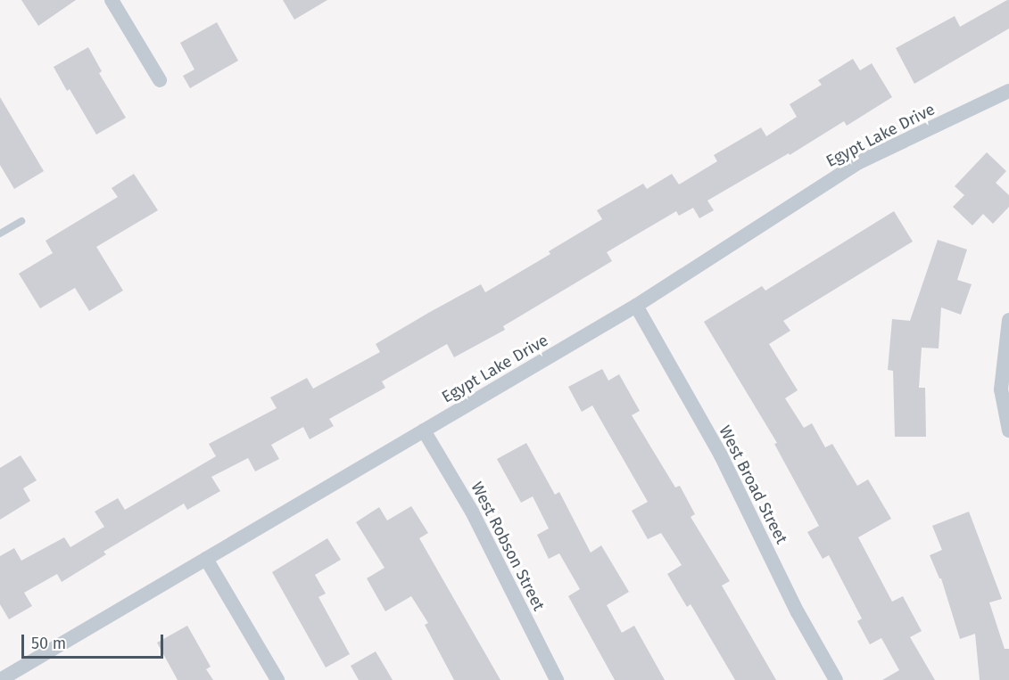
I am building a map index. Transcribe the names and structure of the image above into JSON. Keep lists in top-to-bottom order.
{
  "streets": {
    "street": ["Egypt Lake Drive", "West Broad Street", "West Robson Street"]
  },
  "crossings": [
    ["Egypt Lake Drive", "West Broad Street"],
    ["Egypt Lake Drive", "West Robson Street"]
  ],
  "scale_bar": "50 m"
}
